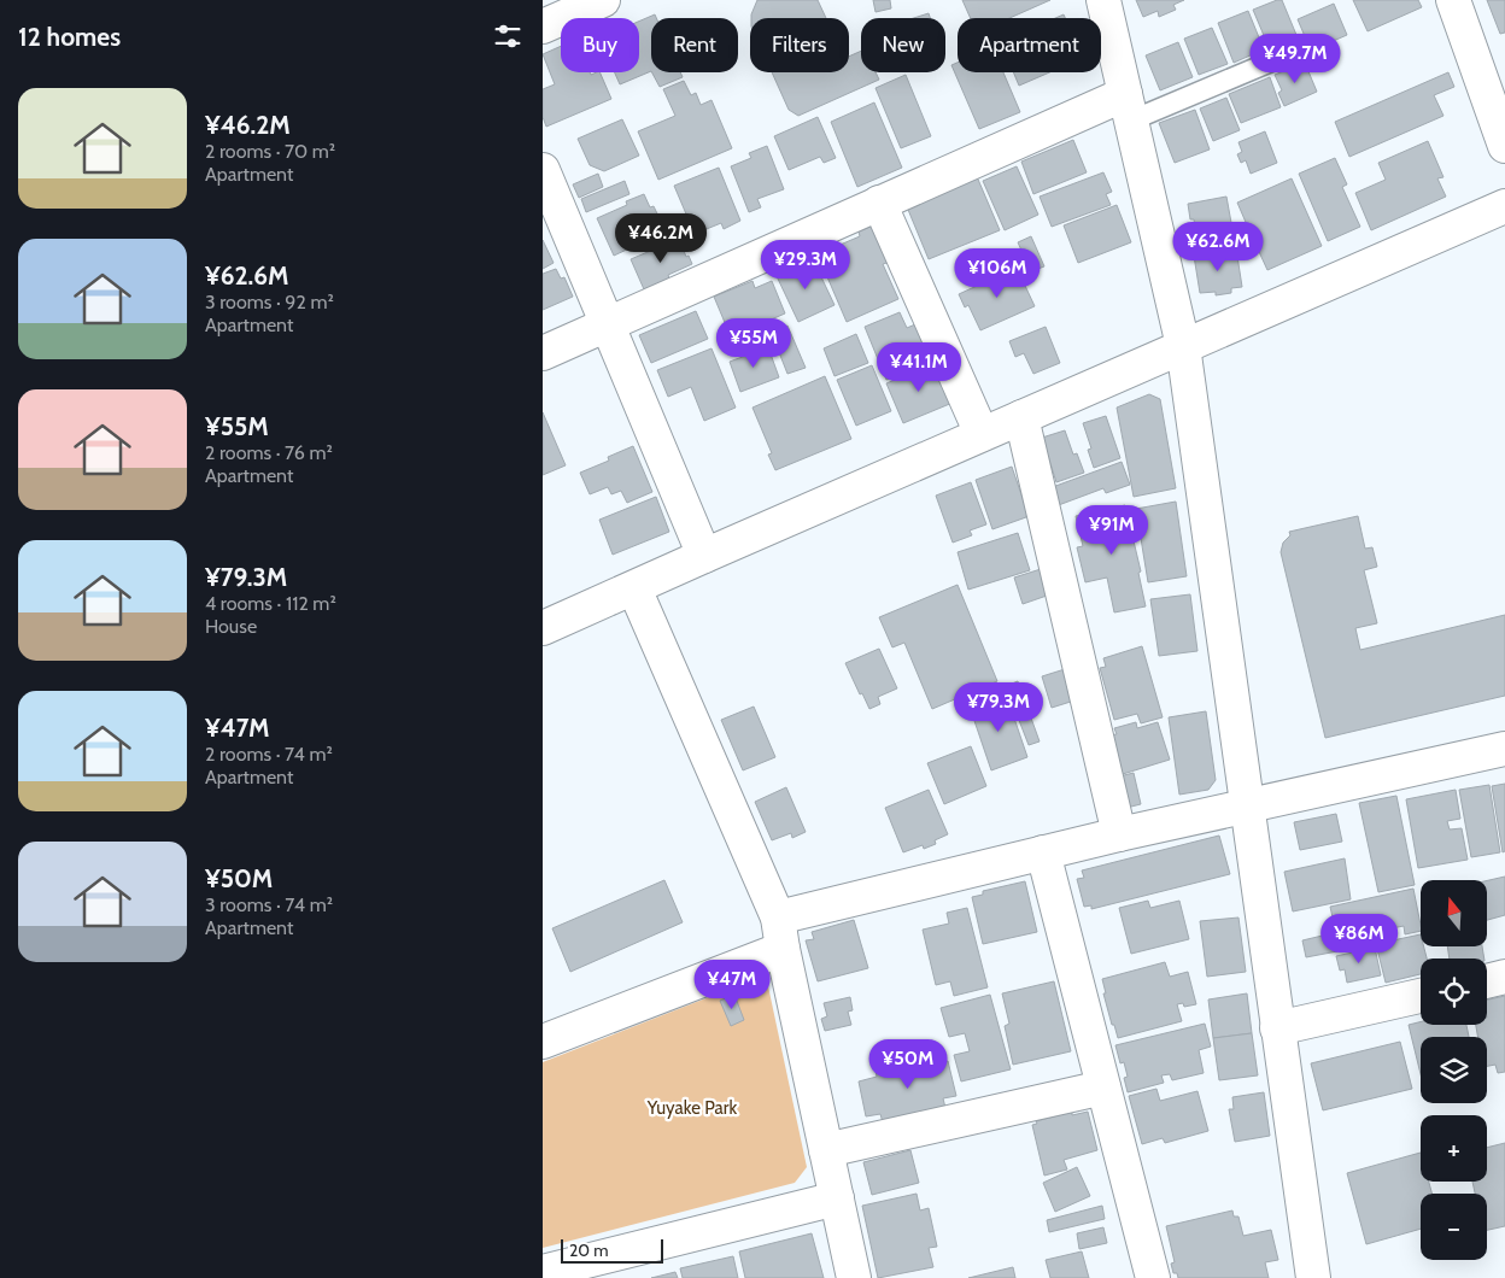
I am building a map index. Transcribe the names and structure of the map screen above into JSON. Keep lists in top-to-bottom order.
{
  "parks": ["Yuyake Park"],
  "scale_bar": "20 m",
  "north": "top",
  "page": {
    "heading": "12 homes",
    "chip": [
      "Buy",
      "Rent",
      "Filters",
      "New",
      "Apartment"
    ],
    "price": [
      "¥49.7M",
      "¥46.2M",
      "¥62.6M",
      "¥29.3M",
      "¥106M",
      "¥55M",
      "¥41.1M",
      "¥91M",
      "¥79.3M",
      "¥86M",
      "¥47M",
      "¥50M"
    ],
    "list": [
      {
        "name": "¥46.2M",
        "note": "2 rooms · 70 m² · Apartment"
      },
      {
        "name": "¥62.6M",
        "note": "3 rooms · 92 m² · Apartment"
      },
      {
        "name": "¥55M",
        "note": "2 rooms · 76 m² · Apartment"
      },
      {
        "name": "¥79.3M",
        "note": "4 rooms · 112 m² · House"
      },
      {
        "name": "¥47M",
        "note": "2 rooms · 74 m² · Apartment"
      },
      {
        "name": "¥50M",
        "note": "3 rooms · 74 m² · Apartment"
      }
    ],
    "map_buttons": ["+", "−"],
    "scale": "20 m"
  }
}
